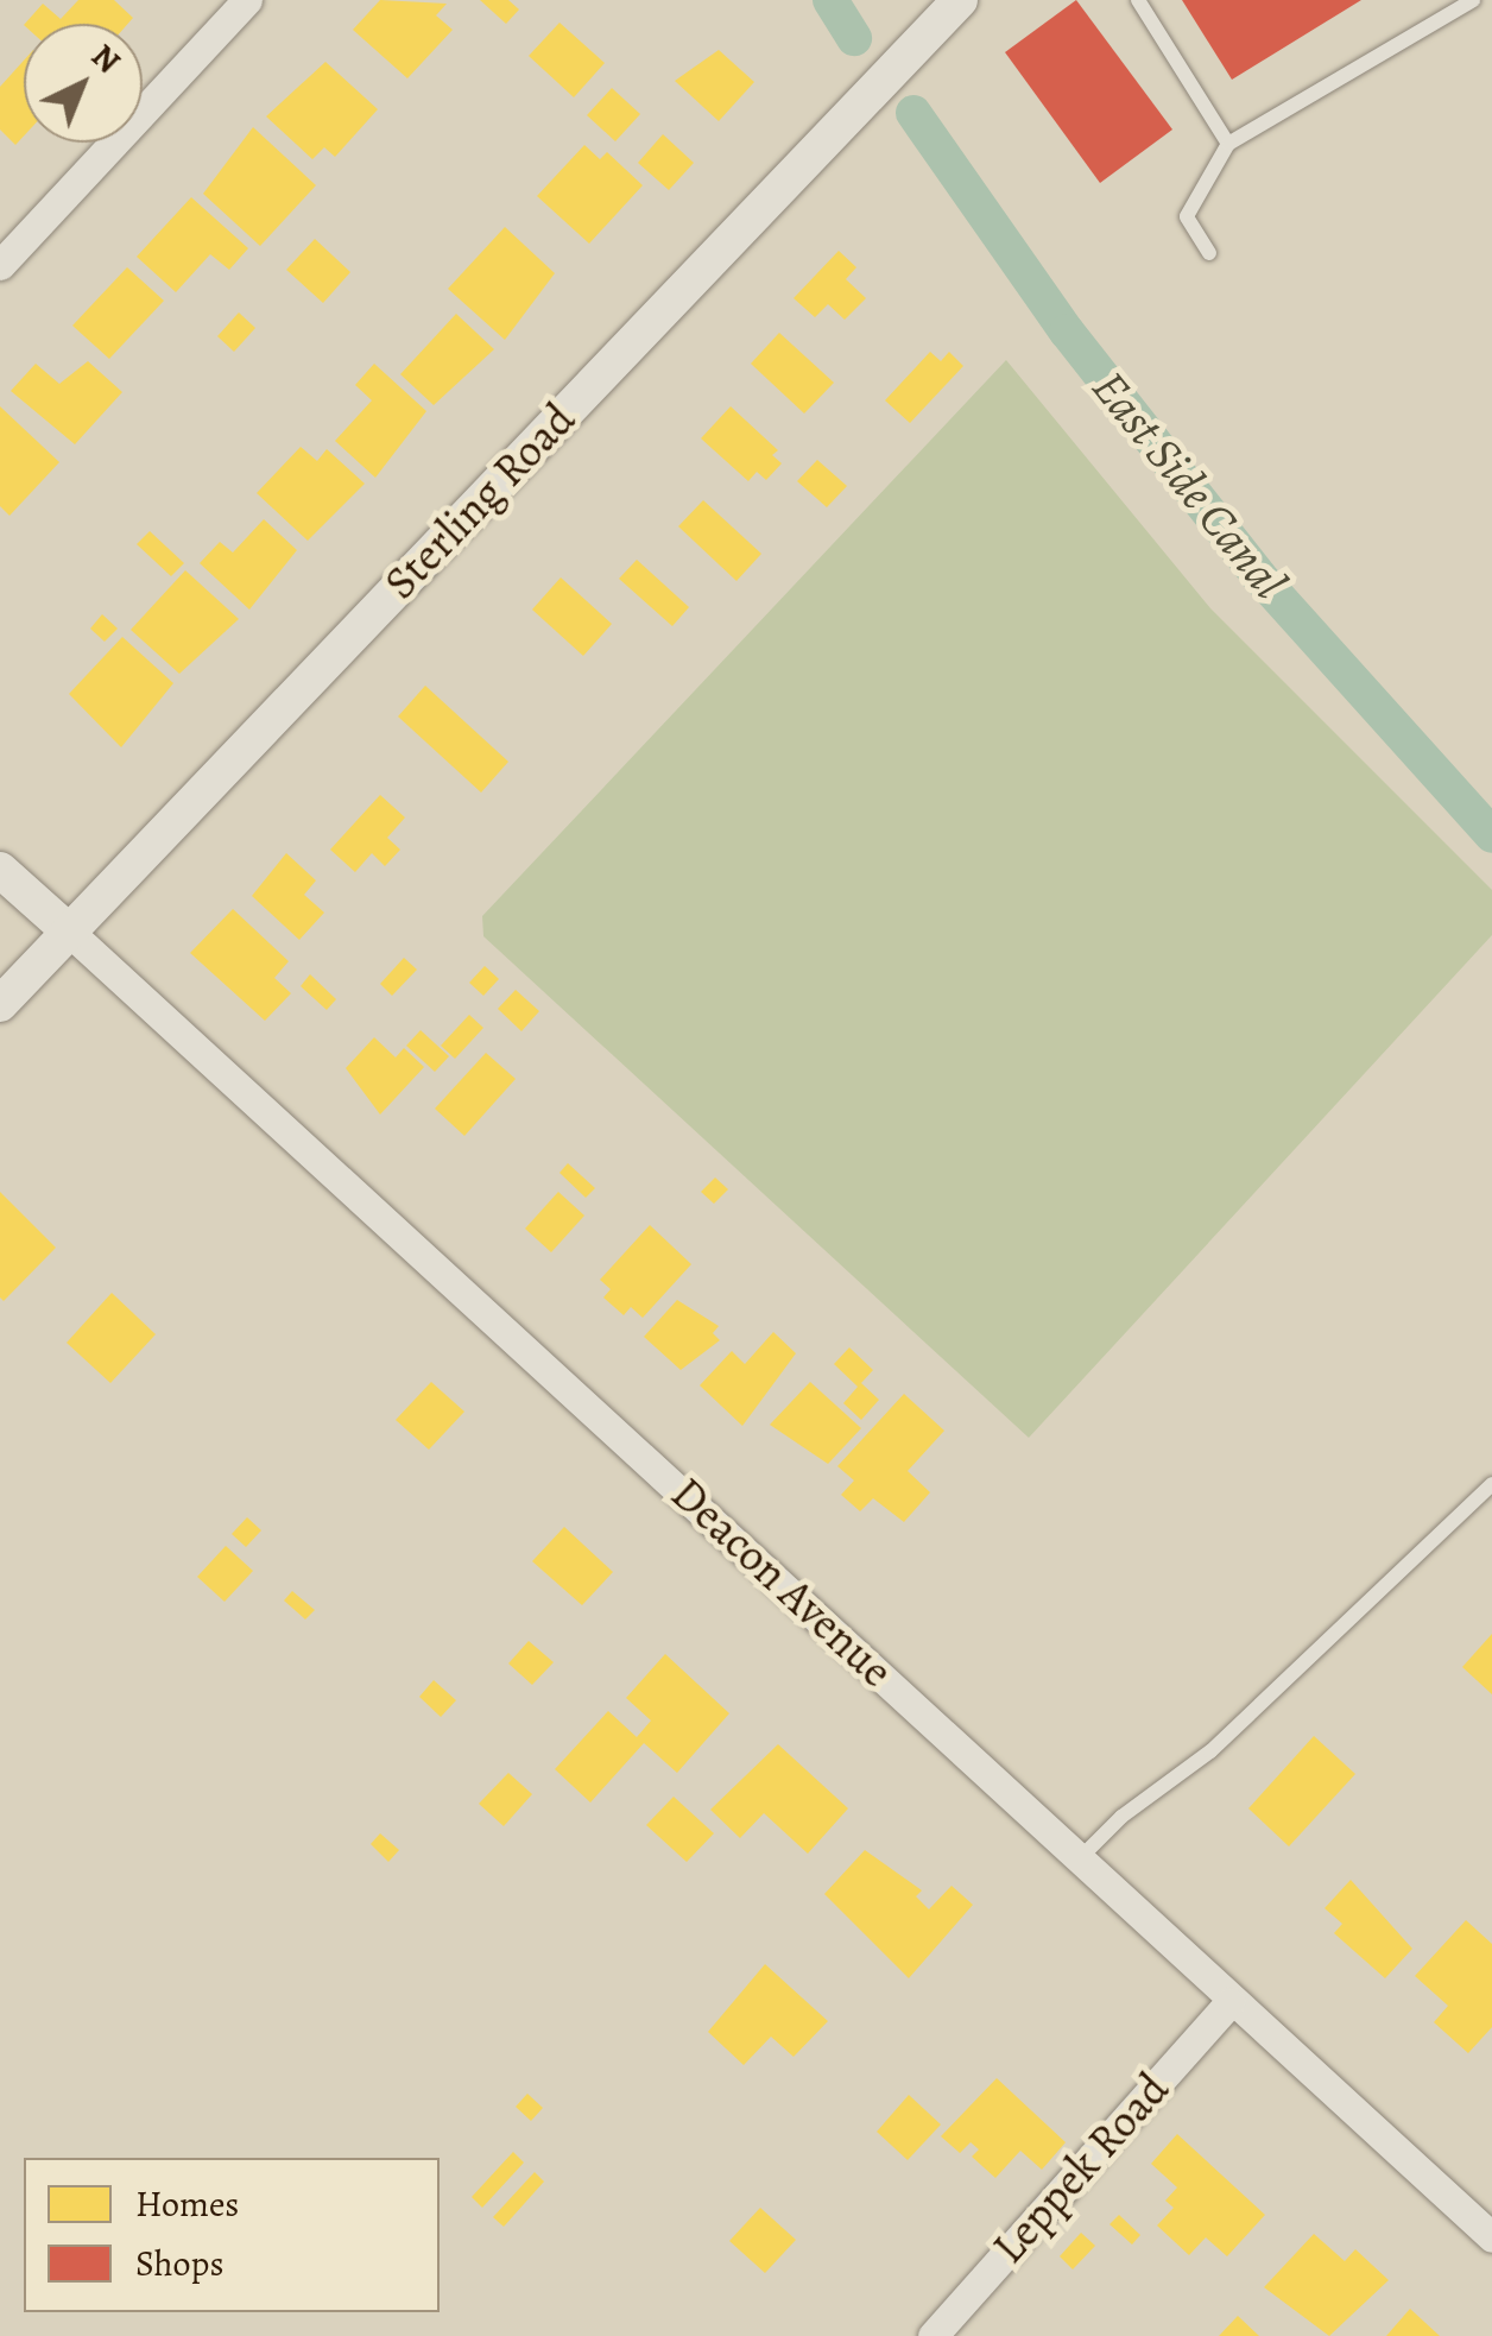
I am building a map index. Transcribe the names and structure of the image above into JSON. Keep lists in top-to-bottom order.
{
  "streets": {
    "street": ["Sterling Road", "Deacon Avenue", "Leppek Road"]
  },
  "crossings": [
    ["Sterling Road", "Deacon Avenue"],
    ["Deacon Avenue", "Leppek Road"]
  ],
  "water": ["East Side Canal"],
  "legend": ["Homes", "Shops"],
  "north": "top right"
}
